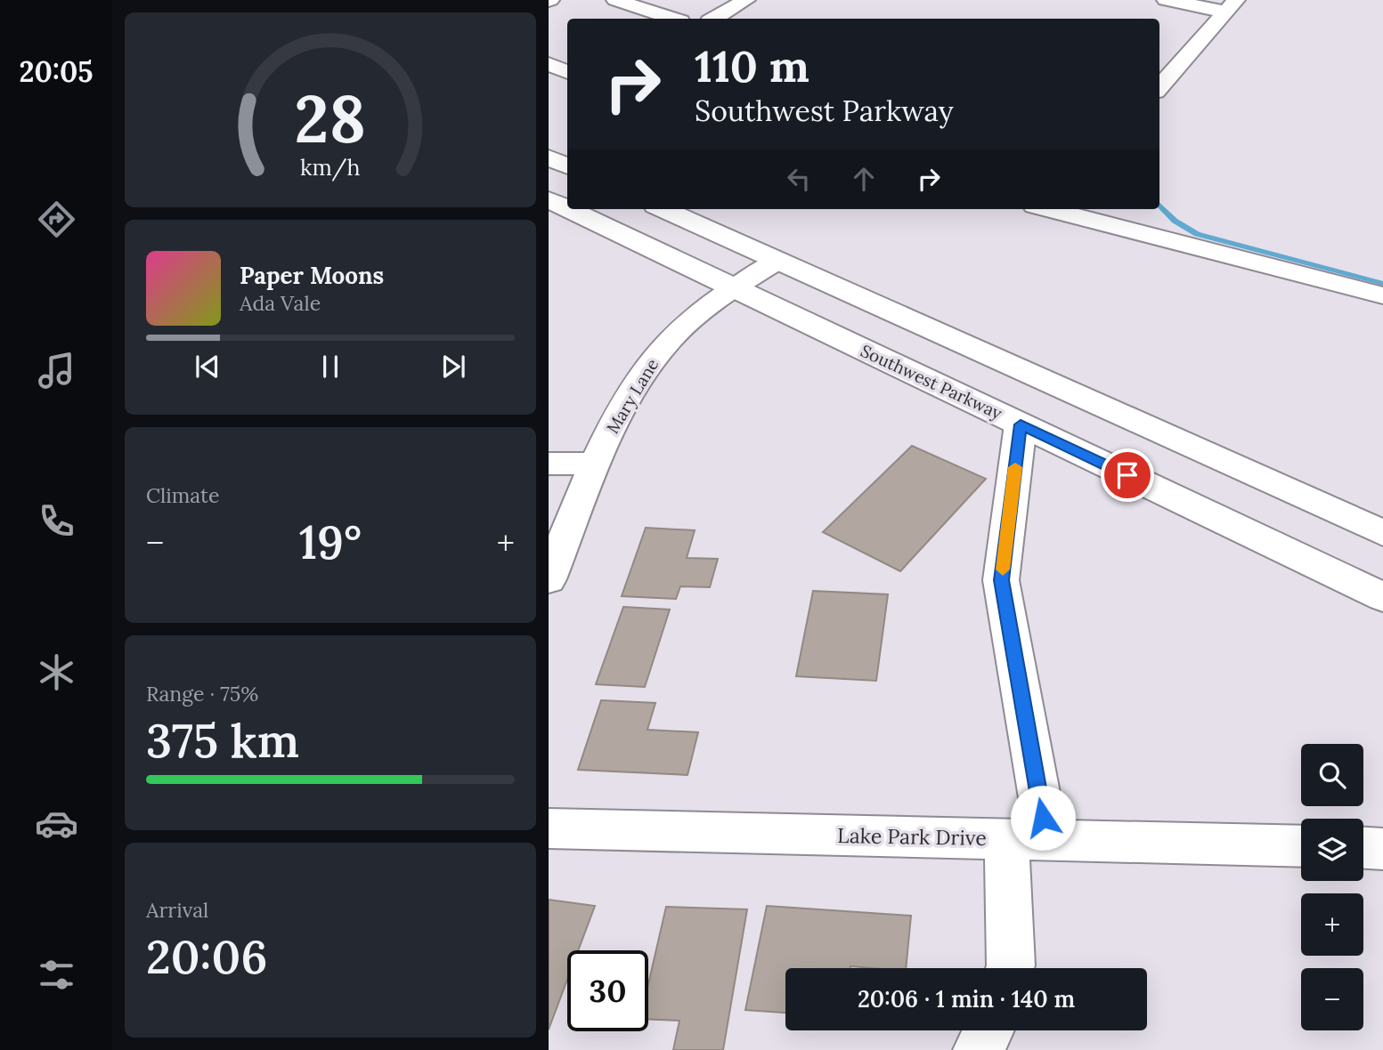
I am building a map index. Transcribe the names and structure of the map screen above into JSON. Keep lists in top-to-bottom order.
{
  "streets": {
    "street": ["Southwest Parkway", "Mary Lane", "Lake Park Drive"]
  },
  "crossings": [
    ["Southwest Parkway", "Mary Lane"]
  ],
  "page": {
    "tabs": "20:05",
    "turn": ["110 m", "Southwest Parkway"],
    "song": ["Paper Moons", "Ada Vale"],
    "tile": [
      "Climate",
      ["Range · 75%", "375 km"],
      ["Arrival", "20:06"]
    ],
    "heat": ["−", "19°", "+"],
    "map_buttons": ["+", "−"],
    "limit": "30",
    "trip": "20:06 · 1 min · 140 m",
    "gauge": ["28", "km/h"]
  }
}
